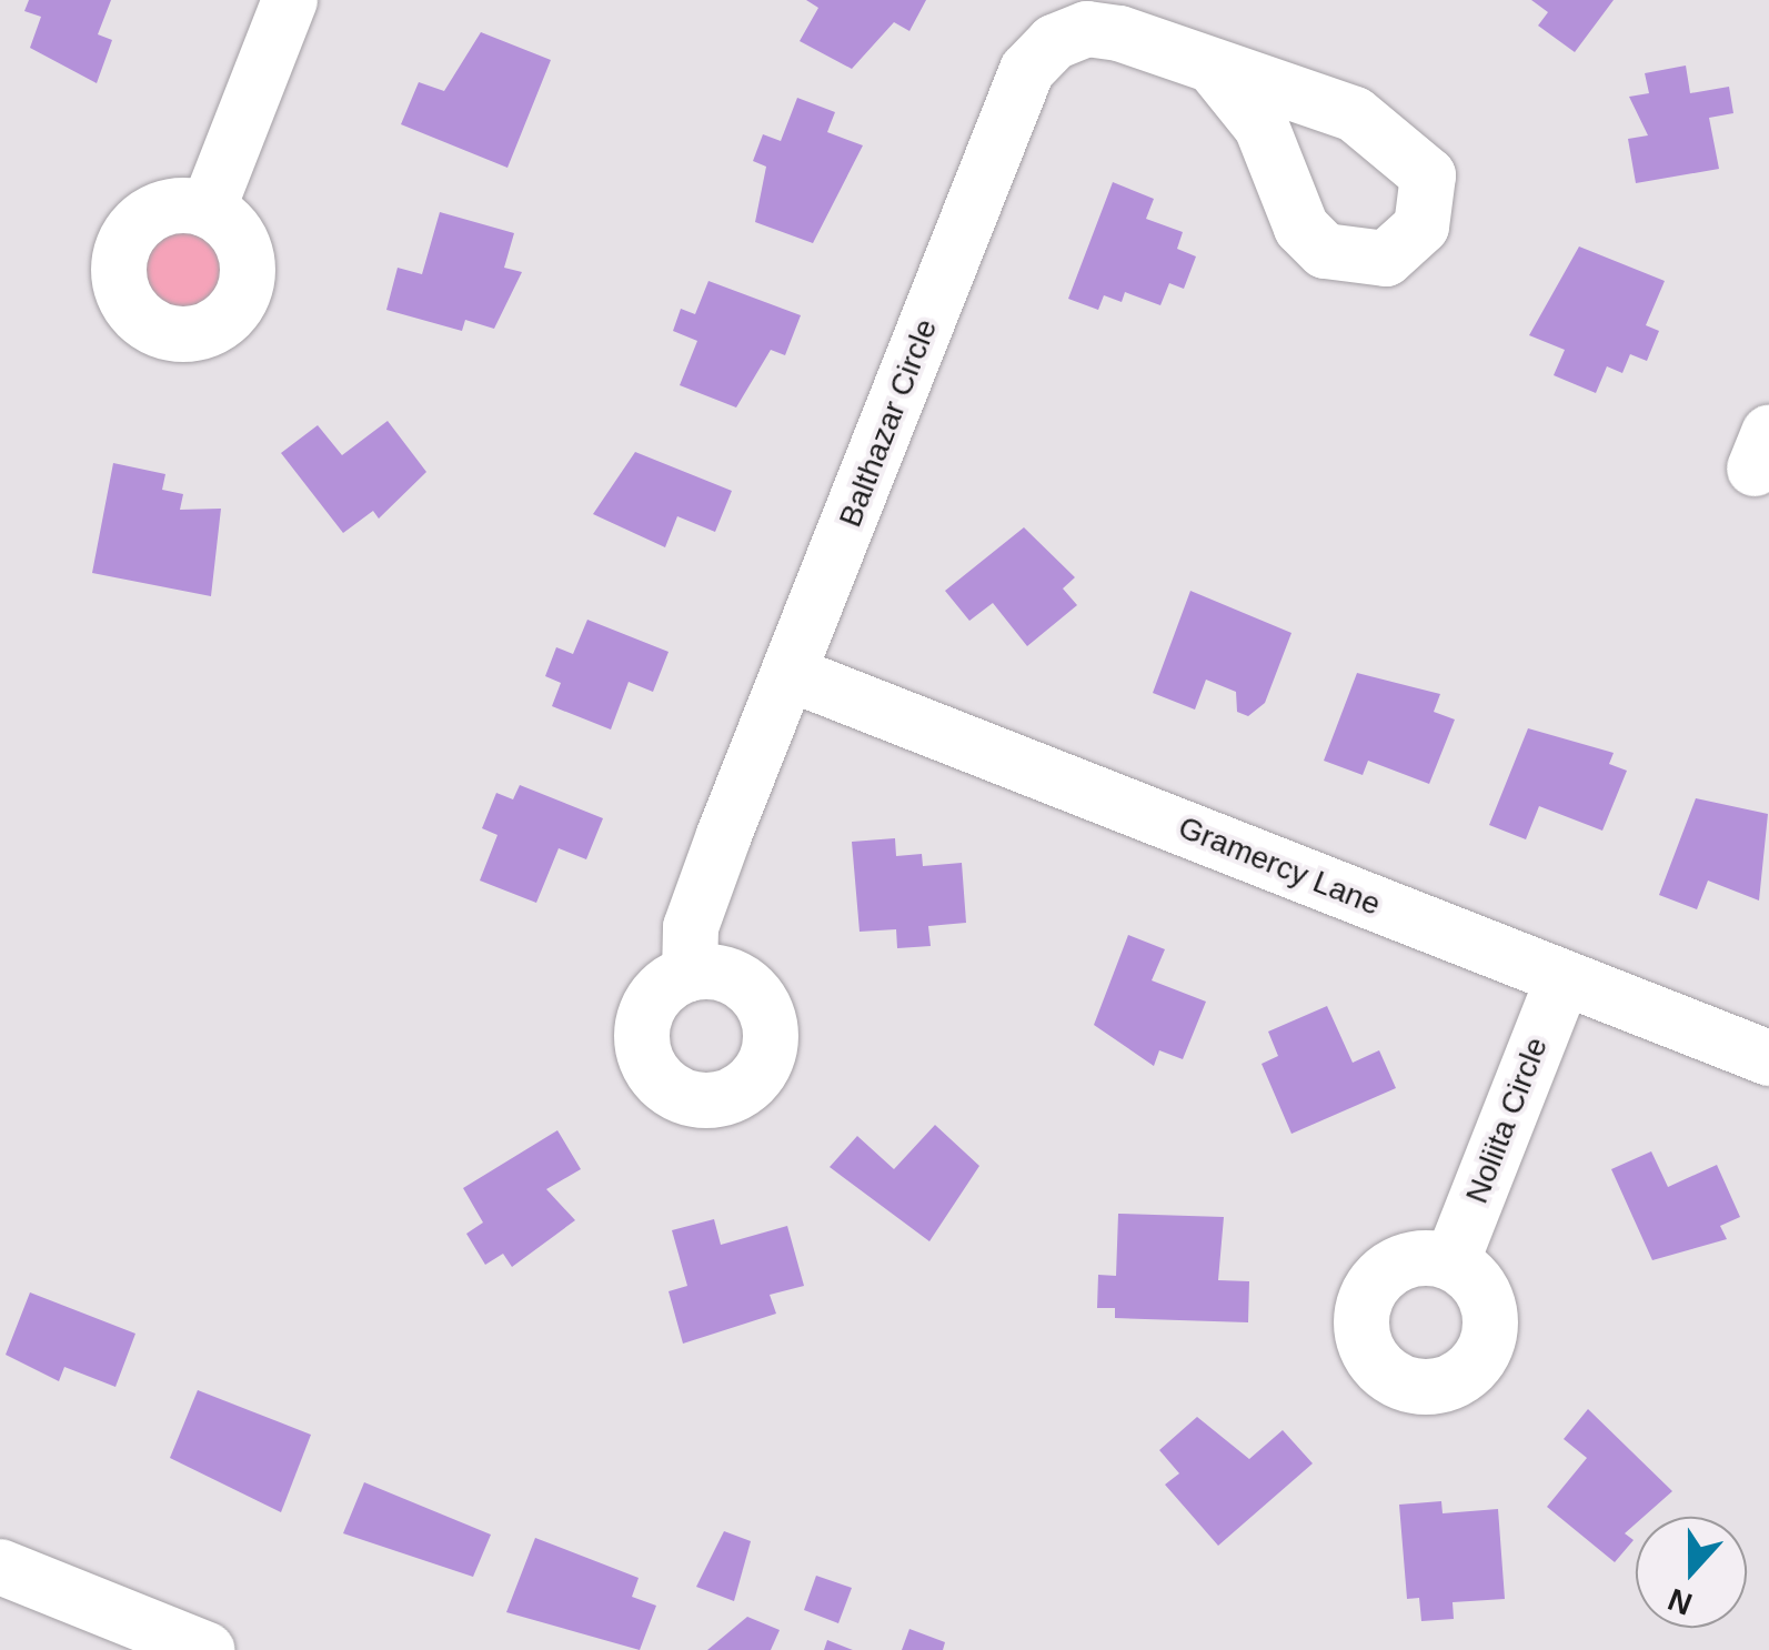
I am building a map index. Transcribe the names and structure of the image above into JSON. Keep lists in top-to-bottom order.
{
  "streets": {
    "street": ["Balthazar Circle", "Gramercy Lane", "Noliita Circle"]
  },
  "crossings": [
    ["Balthazar Circle", "Gramercy Lane"],
    ["Gramercy Lane", "Noliita Circle"]
  ],
  "north": "bottom"
}
